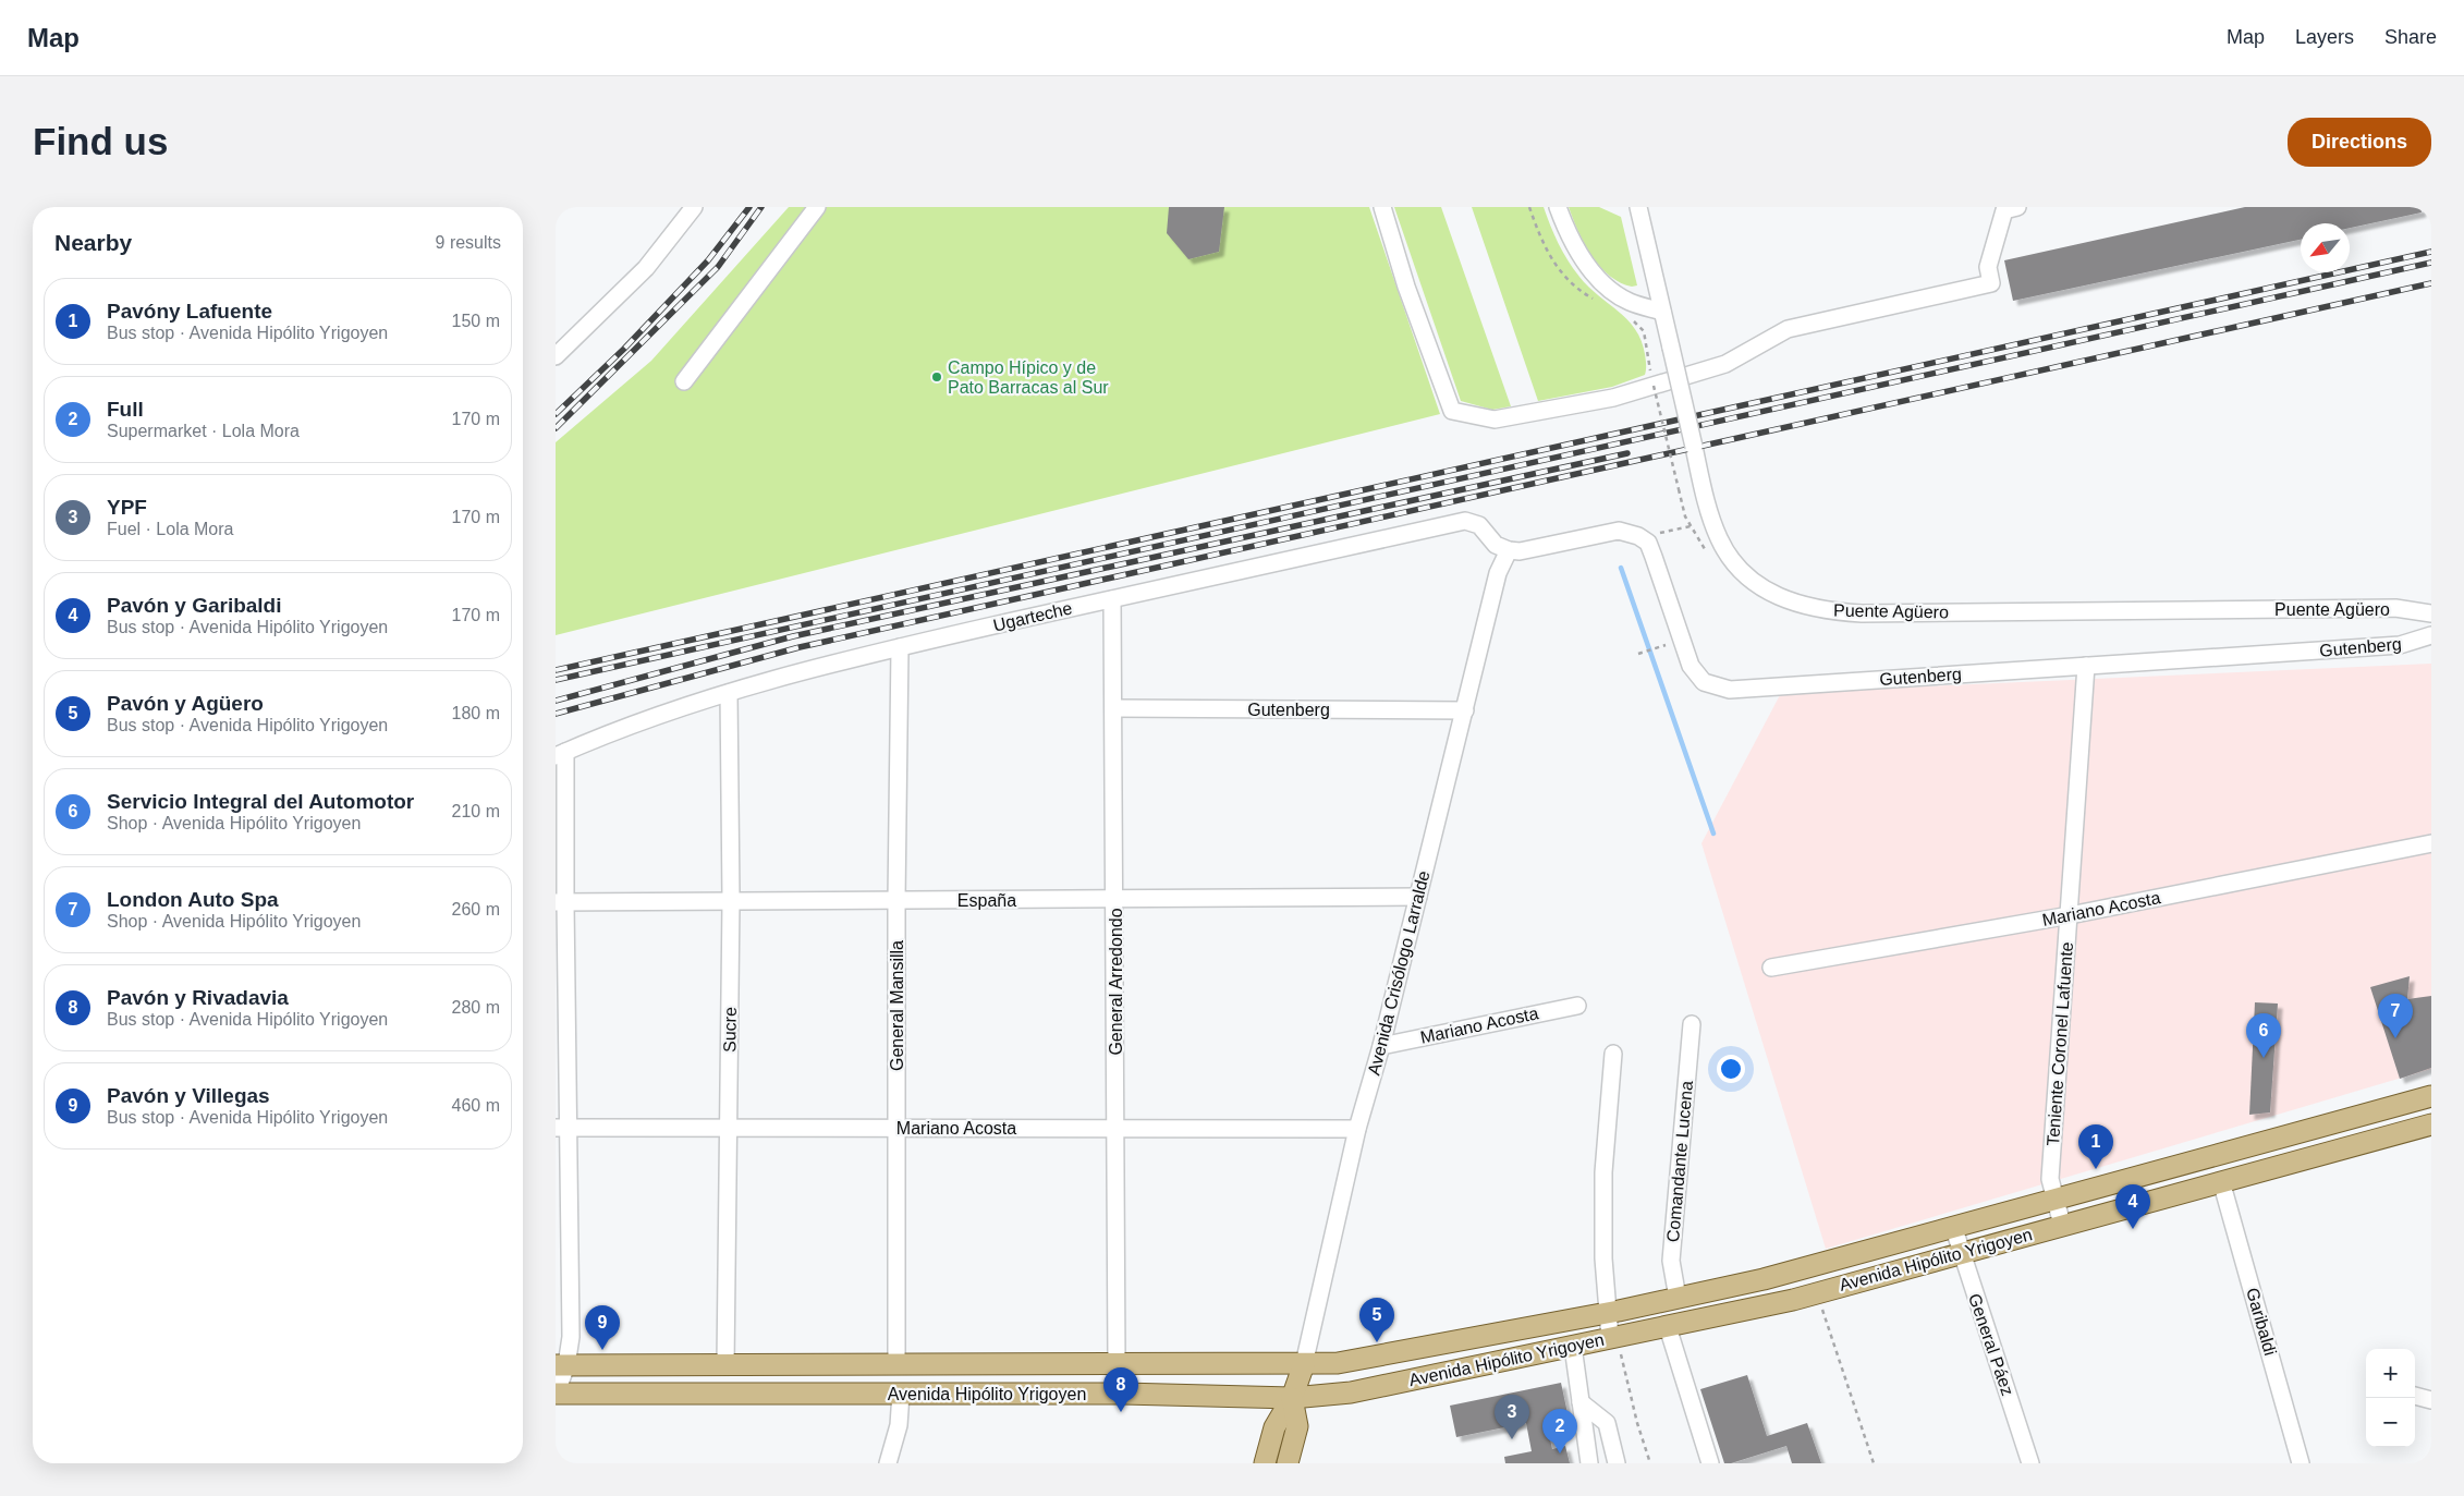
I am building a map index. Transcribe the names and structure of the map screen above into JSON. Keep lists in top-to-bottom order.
{
  "streets": {
    "main road": ["Avenida Crisólogo Larralde", "Avenida Hipólito Yrigoyen"],
    "street": [
      "Puente Agüero",
      "Ugarteche",
      "Gutenberg",
      "España",
      "Mariano Acosta",
      "General Arredondo",
      "General Mansilla",
      "Sucre",
      "Teniente Coronel Lafuente",
      "Comandante Lucena",
      "Garibaldi",
      "General Páez"
    ]
  },
  "crossings": [
    ["Ugarteche", "Gutenberg"],
    ["Ugarteche", "Avenida Crisólogo Larralde"],
    ["Ugarteche", "General Arredondo"],
    ["Ugarteche", "General Mansilla"],
    ["Ugarteche", "Sucre"],
    ["Gutenberg", "Avenida Crisólogo Larralde"],
    ["Gutenberg", "General Arredondo"],
    ["Gutenberg", "Teniente Coronel Lafuente"],
    ["España", "Avenida Crisólogo Larralde"],
    ["España", "General Arredondo"],
    ["España", "General Mansilla"],
    ["España", "Sucre"],
    ["Mariano Acosta", "Avenida Crisólogo Larralde"],
    ["Mariano Acosta", "General Arredondo"],
    ["Mariano Acosta", "General Mansilla"],
    ["Mariano Acosta", "Sucre"],
    ["Mariano Acosta", "Teniente Coronel Lafuente"],
    ["Avenida Crisólogo Larralde", "Avenida Hipólito Yrigoyen"],
    ["General Arredondo", "Avenida Hipólito Yrigoyen"],
    ["General Mansilla", "Avenida Hipólito Yrigoyen"],
    ["Sucre", "Avenida Hipólito Yrigoyen"],
    ["Teniente Coronel Lafuente", "Avenida Hipólito Yrigoyen"],
    ["Comandante Lucena", "Avenida Hipólito Yrigoyen"],
    ["Avenida Hipólito Yrigoyen", "Garibaldi"],
    ["Avenida Hipólito Yrigoyen", "General Páez"]
  ],
  "places": ["Campo Hípico y de Pato Barracas al Sur"],
  "north": "bottom left",
  "page": {
    "header": "Map",
    "nav": ["Map", "Layers", "Share"],
    "buttons": "Directions",
    "title": "Find us",
    "heading": ["Nearby", "9 results"],
    "list": [
      {
        "mark": "1",
        "name": "Pavóny Lafuente",
        "note": "Bus stop · Avenida Hipólito Yrigoyen",
        "value": "150 m"
      },
      {
        "mark": "2",
        "name": "Full",
        "note": "Supermarket · Lola Mora",
        "value": "170 m"
      },
      {
        "mark": "3",
        "name": "YPF",
        "note": "Fuel · Lola Mora",
        "value": "170 m"
      },
      {
        "mark": "4",
        "name": "Pavón y Garibaldi",
        "note": "Bus stop · Avenida Hipólito Yrigoyen",
        "value": "170 m"
      },
      {
        "mark": "5",
        "name": "Pavón y Agüero",
        "note": "Bus stop · Avenida Hipólito Yrigoyen",
        "value": "180 m"
      },
      {
        "mark": "6",
        "name": "Servicio Integral del Automotor",
        "note": "Shop · Avenida Hipólito Yrigoyen",
        "value": "210 m"
      },
      {
        "mark": "7",
        "name": "London Auto Spa",
        "note": "Shop · Avenida Hipólito Yrigoyen",
        "value": "260 m"
      },
      {
        "mark": "8",
        "name": "Pavón y Rivadavia",
        "note": "Bus stop · Avenida Hipólito Yrigoyen",
        "value": "280 m"
      },
      {
        "mark": "9",
        "name": "Pavón y Villegas",
        "note": "Bus stop · Avenida Hipólito Yrigoyen",
        "value": "460 m"
      }
    ],
    "pins": [
      "7",
      "6",
      "1",
      "4",
      "5",
      "9",
      "8",
      "3",
      "2"
    ],
    "map_buttons": ["+", "−"]
  }
}
